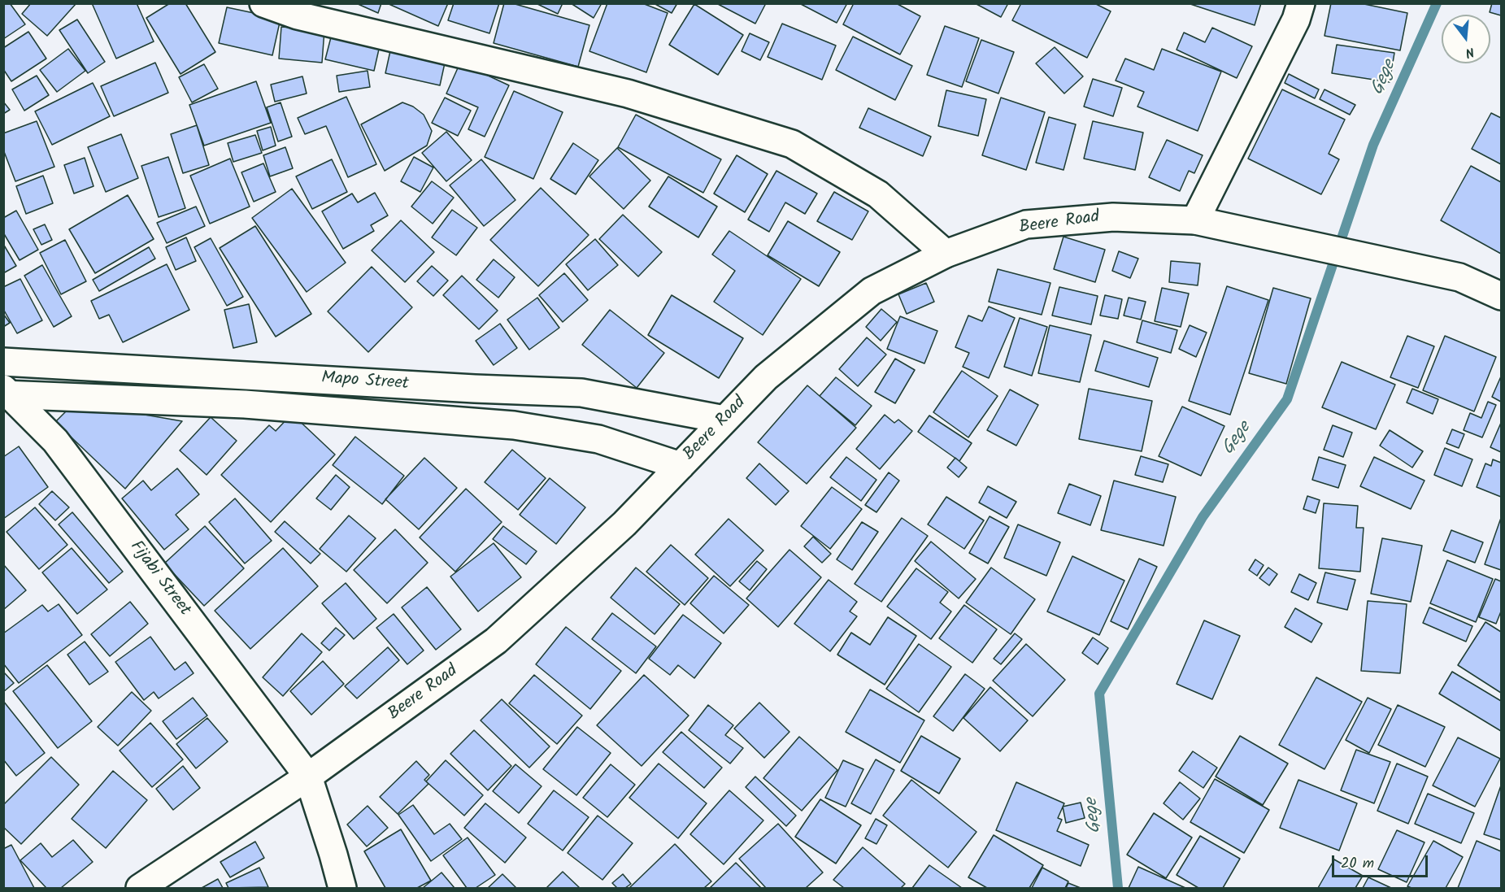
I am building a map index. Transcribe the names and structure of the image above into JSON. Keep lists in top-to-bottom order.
{
  "streets": {
    "main road": ["Beere Road", "Mapo Street", "Fijabi Street"]
  },
  "crossings": [
    ["Beere Road", "Mapo Street"],
    ["Beere Road", "Fijabi Street"],
    ["Mapo Street", "Fijabi Street"]
  ],
  "water": ["Gege"],
  "scale_bar": "20 m",
  "north": "bottom"
}
